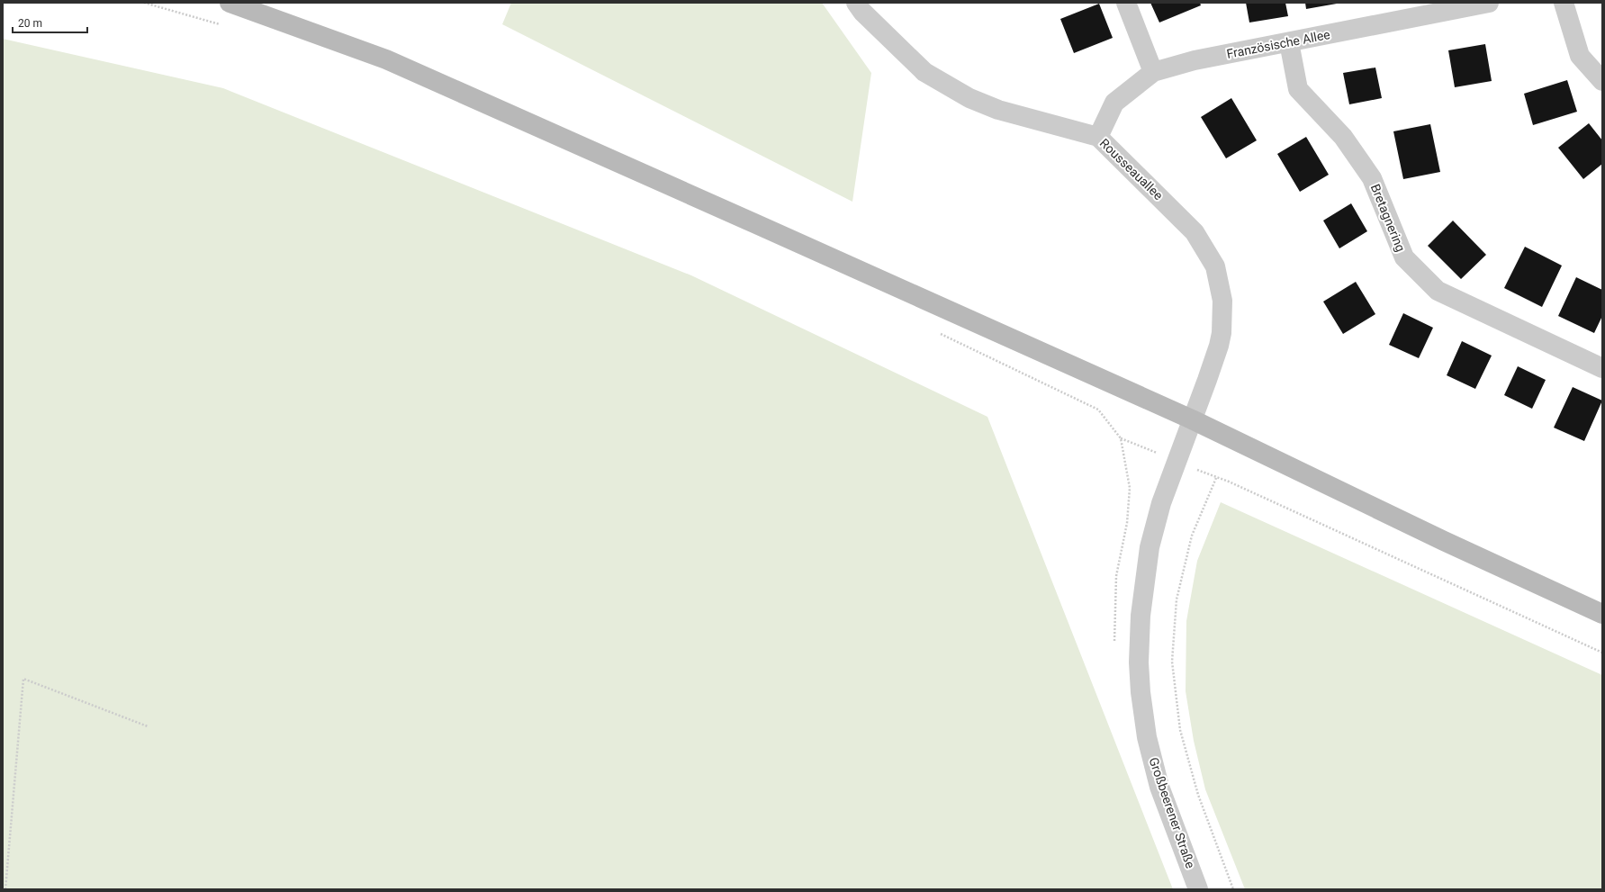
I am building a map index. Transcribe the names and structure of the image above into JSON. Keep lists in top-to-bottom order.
{
  "streets": {
    "street": [
      "Französische Allee",
      "Rousseauallee",
      "Bretagnering",
      "Großbeerener Straße"
    ]
  },
  "crossings": [
    ["Französische Allee", "Rousseauallee"],
    ["Französische Allee", "Bretagnering"],
    ["Rousseauallee", "Großbeerener Straße"]
  ],
  "scale_bar": "20 m"
}
